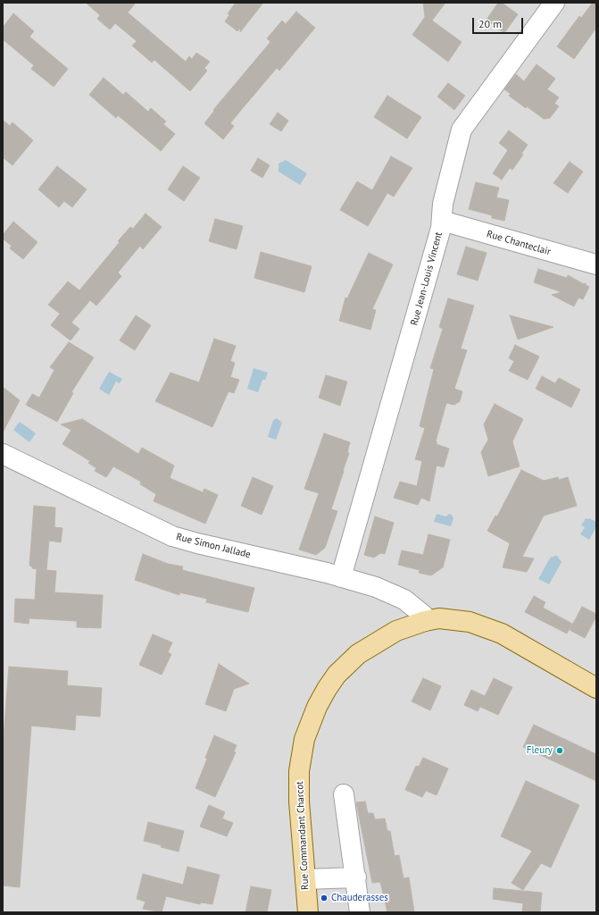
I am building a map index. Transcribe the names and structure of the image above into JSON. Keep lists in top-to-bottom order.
{
  "streets": {
    "main road": ["Rue Commandant Charcot"],
    "street": ["Rue Chanteclair", "Rue Jean-Louis Vincent", "Rue Simon Jallade"]
  },
  "crossings": [
    ["Rue Chanteclair", "Rue Jean-Louis Vincent"],
    ["Rue Jean-Louis Vincent", "Rue Simon Jallade"],
    ["Rue Simon Jallade", "Rue Commandant Charcot"]
  ],
  "places": ["Fleury", "Chauderasses"],
  "scale_bar": "20 m"
}
